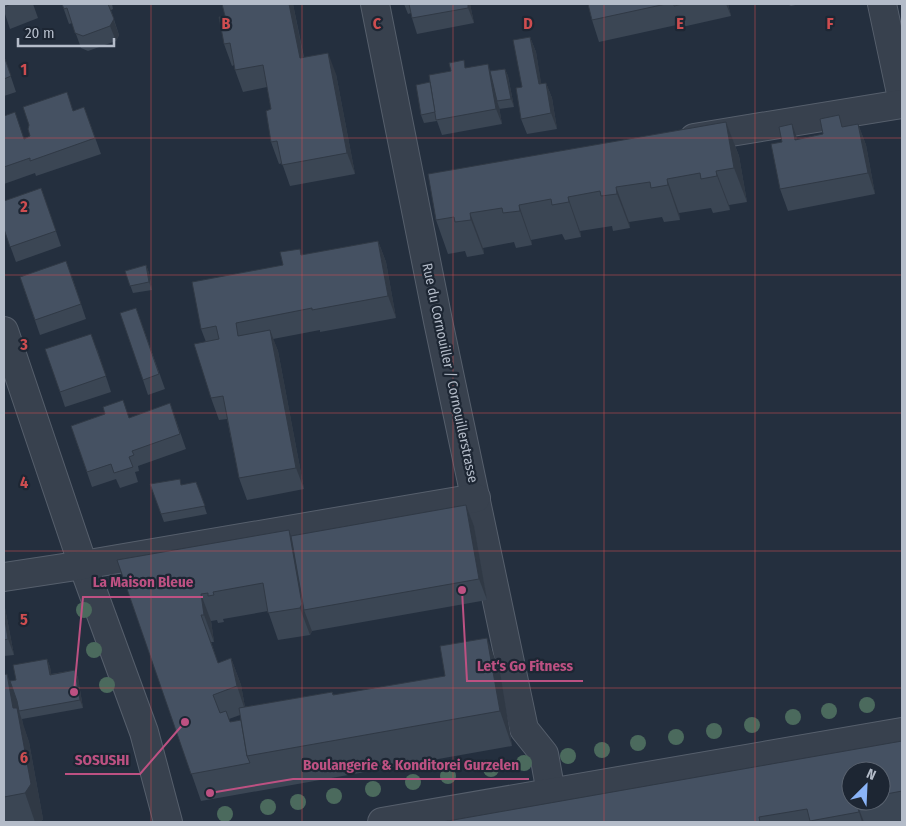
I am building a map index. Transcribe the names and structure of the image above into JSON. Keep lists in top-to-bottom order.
{
  "streets": {
    "street": ["Rue du Cornouiller / Cornouillerstrasse"]
  },
  "places": [
    "Let‘s Go Fitness",
    "La Maison Bleue",
    "SOSUSHI",
    "Boulangerie & Konditorei Gurzelen"
  ],
  "scale_bar": "20 m",
  "north": "top right",
  "grid": {
    "columns": [
      "B",
      "C",
      "D",
      "E",
      "F"
    ],
    "rows": [
      "1",
      "2",
      "3",
      "4",
      "5",
      "6"
    ]
  }
}
